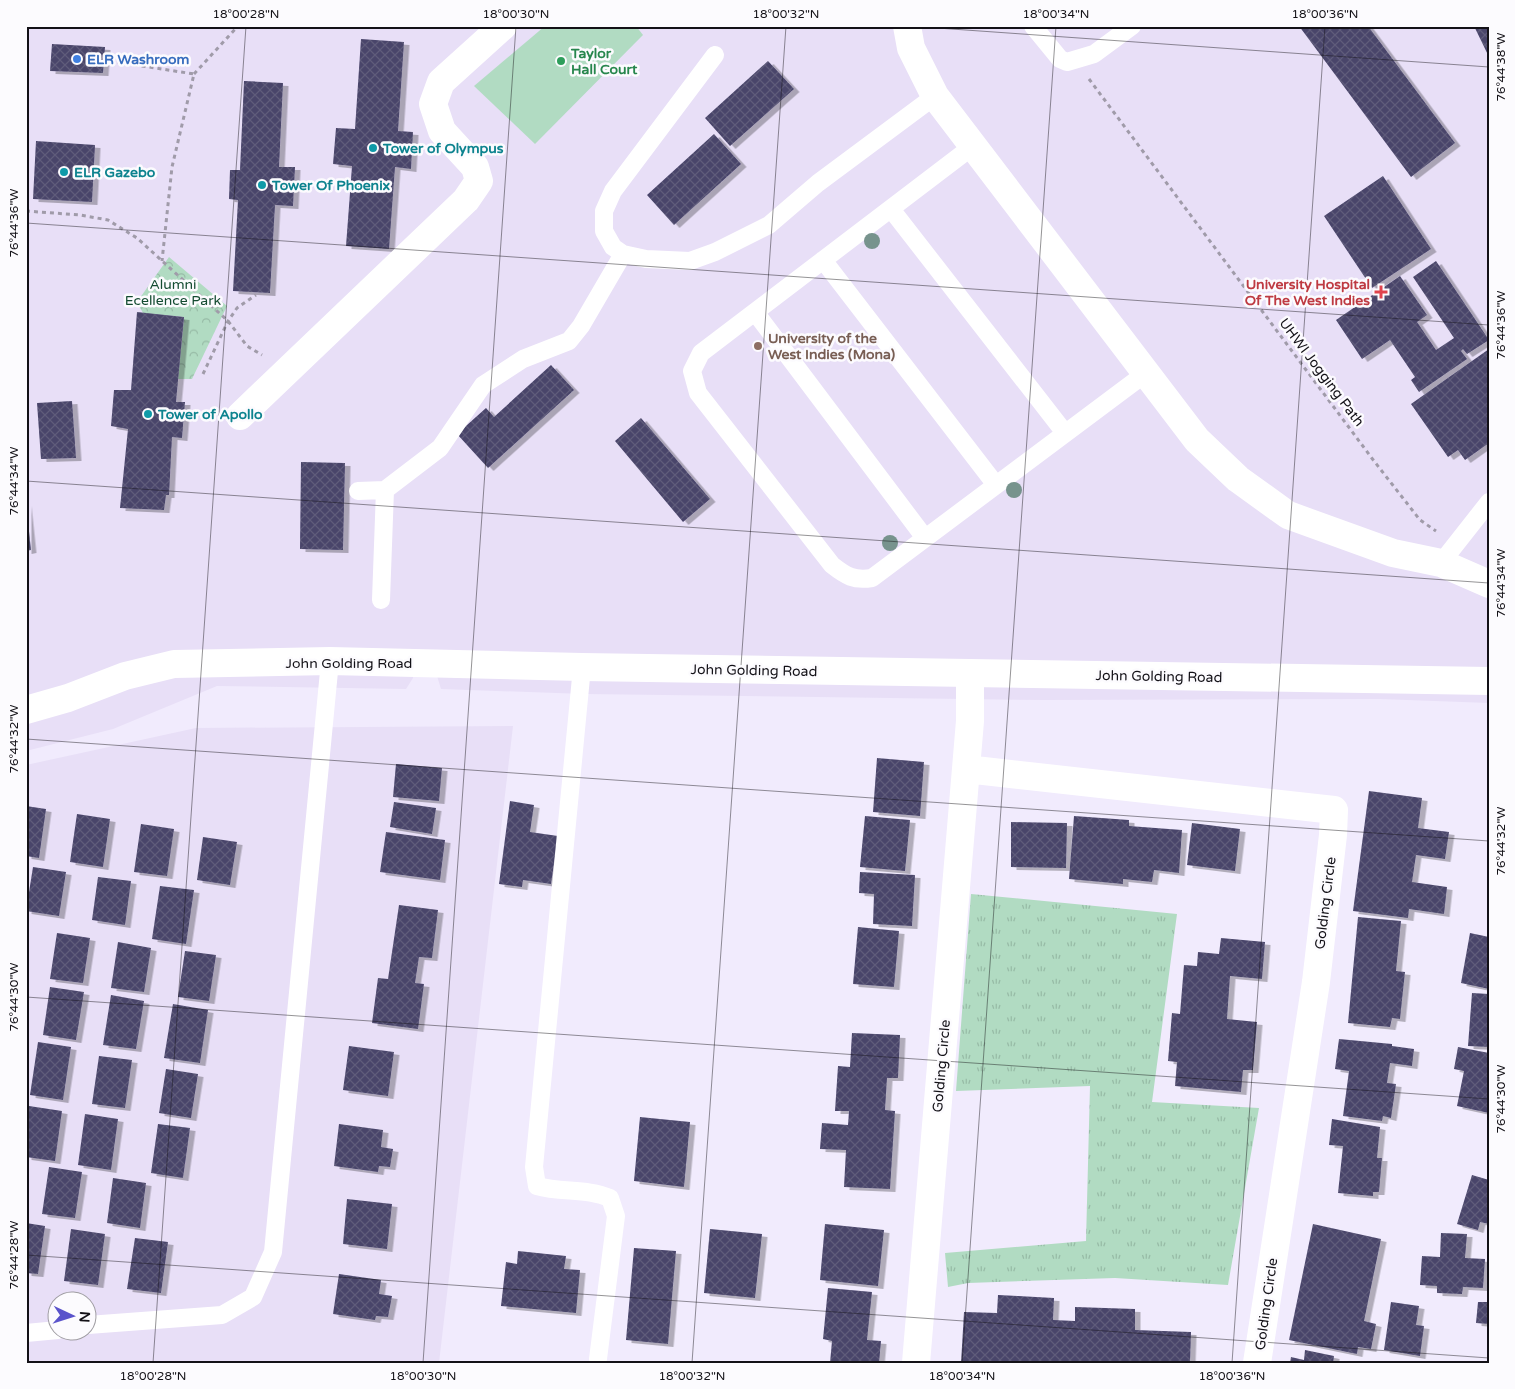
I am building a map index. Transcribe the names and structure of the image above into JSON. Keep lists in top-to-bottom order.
{
  "streets": {
    "street": ["John Golding Road", "Golding Circle"],
    "path": ["UHWI Jogging Path"]
  },
  "crossings": [
    ["John Golding Road", "Golding Circle"]
  ],
  "parks": ["Alumni Ecellence Park"],
  "places": {
    "other": [
      "ELR Washroom",
      "Taylor Hall Court",
      "Tower of Olympus",
      "ELR Gazebo",
      "Tower Of Phoenix",
      "University of the West Indies (Mona)",
      "Tower of Apollo"
    ],
    "health": ["University Hospital Of The West Indies"]
  },
  "north": "right",
  "coordinates": [
    "18°00'28\"N",
    "18°00'30\"N",
    "18°00'32\"N",
    "18°00'34\"N",
    "18°00'36\"N",
    "76°44'38\"W",
    "76°44'36\"W",
    "76°44'34\"W",
    "76°44'32\"W",
    "76°44'30\"W",
    "76°44'28\"W"
  ]
}
